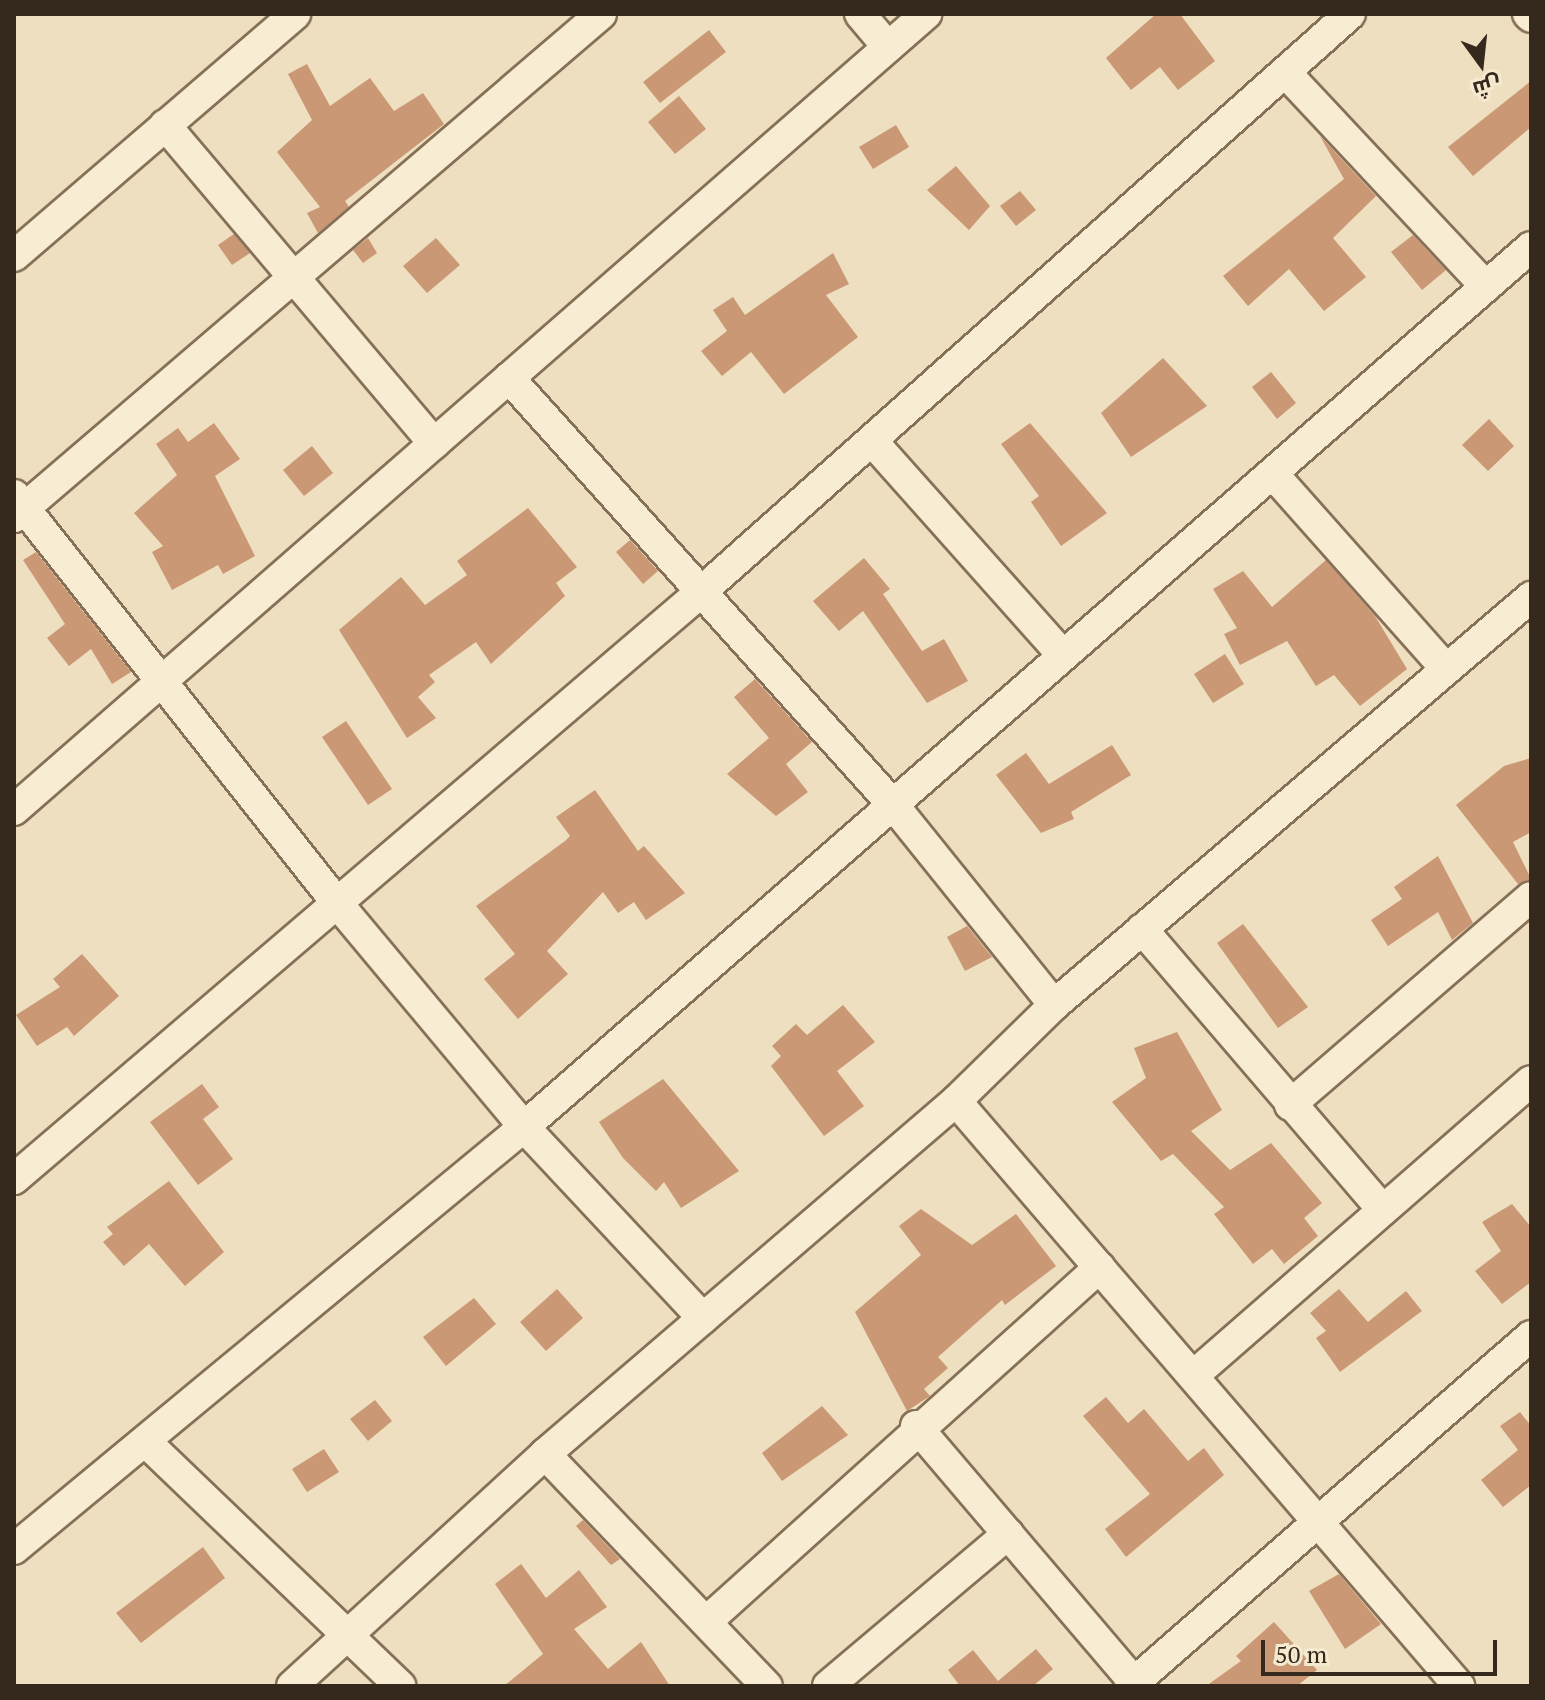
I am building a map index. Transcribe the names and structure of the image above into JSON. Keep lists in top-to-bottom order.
{
  "scale_bar": "50 m",
  "north": "bottom"
}
